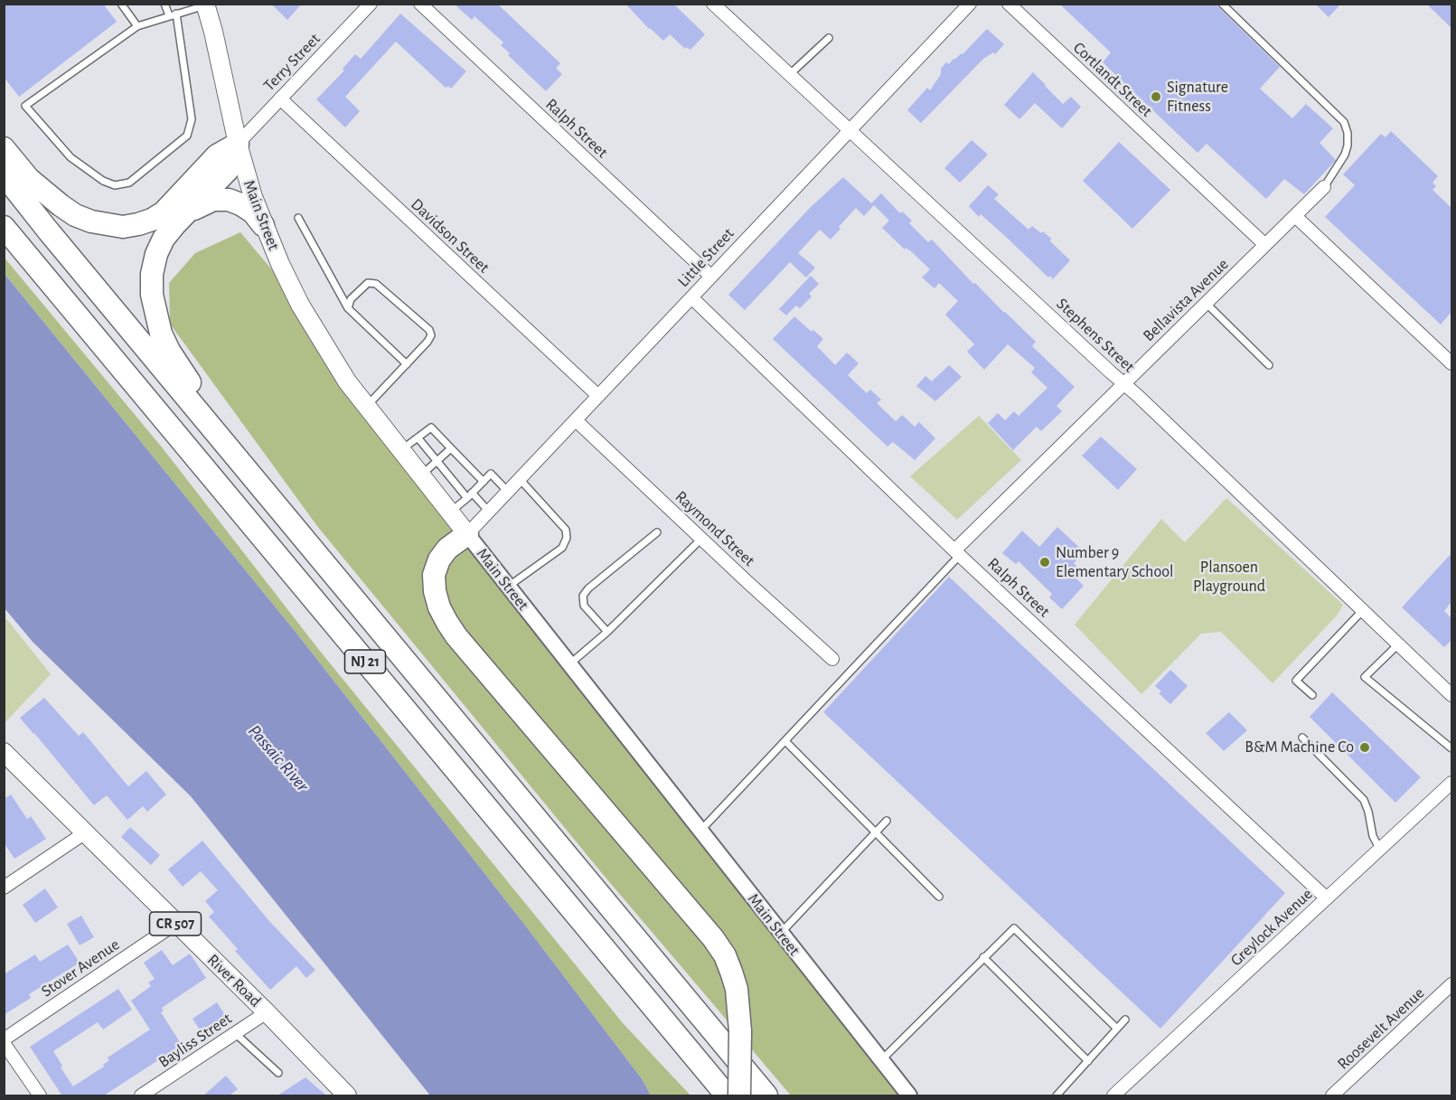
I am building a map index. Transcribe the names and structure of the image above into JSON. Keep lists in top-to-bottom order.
{
  "streets": {
    "highway": ["NJ 21"],
    "main road": ["Main Street", "CR 507", "River Road"],
    "street": [
      "Terry Street",
      "Cortlandt Street",
      "Ralph Street",
      "Davidson Street",
      "Little Street",
      "Bellavista Avenue",
      "Stephens Street",
      "Raymond Street",
      "Greylock Avenue",
      "Stover Avenue",
      "Roosevelt Avenue",
      "Bayliss Street"
    ]
  },
  "crossings": [
    ["Terry Street", "Main Street"],
    ["Terry Street", "Davidson Street"],
    ["Cortlandt Street", "Bellavista Avenue"],
    ["Ralph Street", "Little Street"],
    ["Ralph Street", "Bellavista Avenue"],
    ["Ralph Street", "Greylock Avenue"],
    ["Main Street", "Little Street"],
    ["Davidson Street", "Little Street"],
    ["Little Street", "Stephens Street"],
    ["Little Street", "Raymond Street"],
    ["Bellavista Avenue", "Stephens Street"],
    ["Stover Avenue", "River Road"],
    ["River Road", "Bayliss Street"]
  ],
  "water": ["Passaic River"],
  "parks": ["Plansoen Playground"],
  "places": ["Signature Fitness", "Number 9 Elementary School", "B&M Machine Co"]
}
